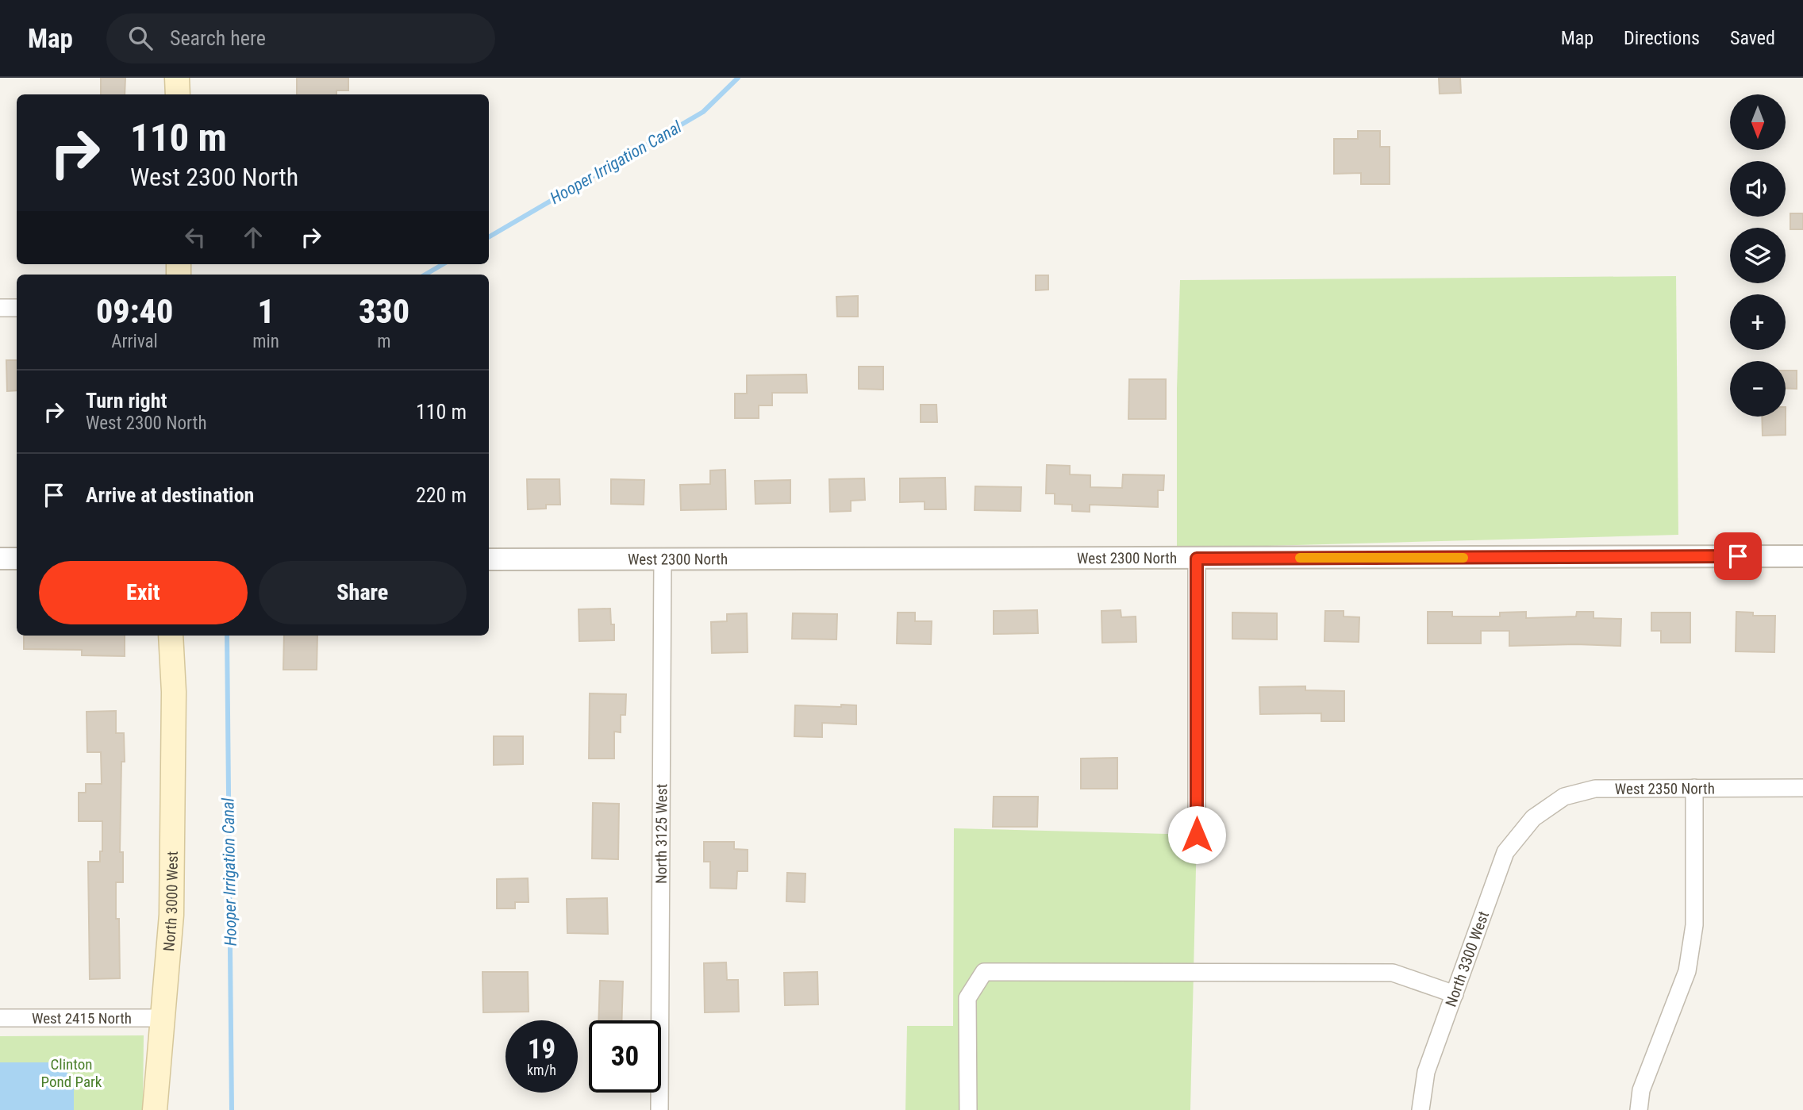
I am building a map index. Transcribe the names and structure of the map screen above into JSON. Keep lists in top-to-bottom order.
{
  "streets": {
    "main road": ["North 3000 West"],
    "street": [
      "West 2300 North",
      "West 2350 North",
      "North 3125 West",
      "North 3300 West",
      "West 2415 North"
    ]
  },
  "crossings": [
    ["West 2300 North", "North 3125 West"],
    ["West 2350 North", "North 3300 West"],
    ["North 3000 West", "West 2415 North"]
  ],
  "water": ["Hooper Irrigation Canal"],
  "parks": ["Clinton Pond Park"],
  "north": "bottom",
  "page": {
    "header": "Map",
    "search": "Search here",
    "nav": ["Map", "Directions", "Saved"],
    "map_buttons": ["+", "−"],
    "turn": ["110 m", "West 2300 North"],
    "eta": [
      "09:40",
      "Arrival",
      "1",
      "min",
      "330",
      "m"
    ],
    "list": [
      {
        "name": "Turn right",
        "note": "West 2300 North",
        "value": "110 m"
      },
      {
        "name": "Arrive at destination",
        "value": "220 m"
      }
    ],
    "buttons": ["Exit", "Share"],
    "speed": "19 km/h",
    "limit": "30"
  }
}
